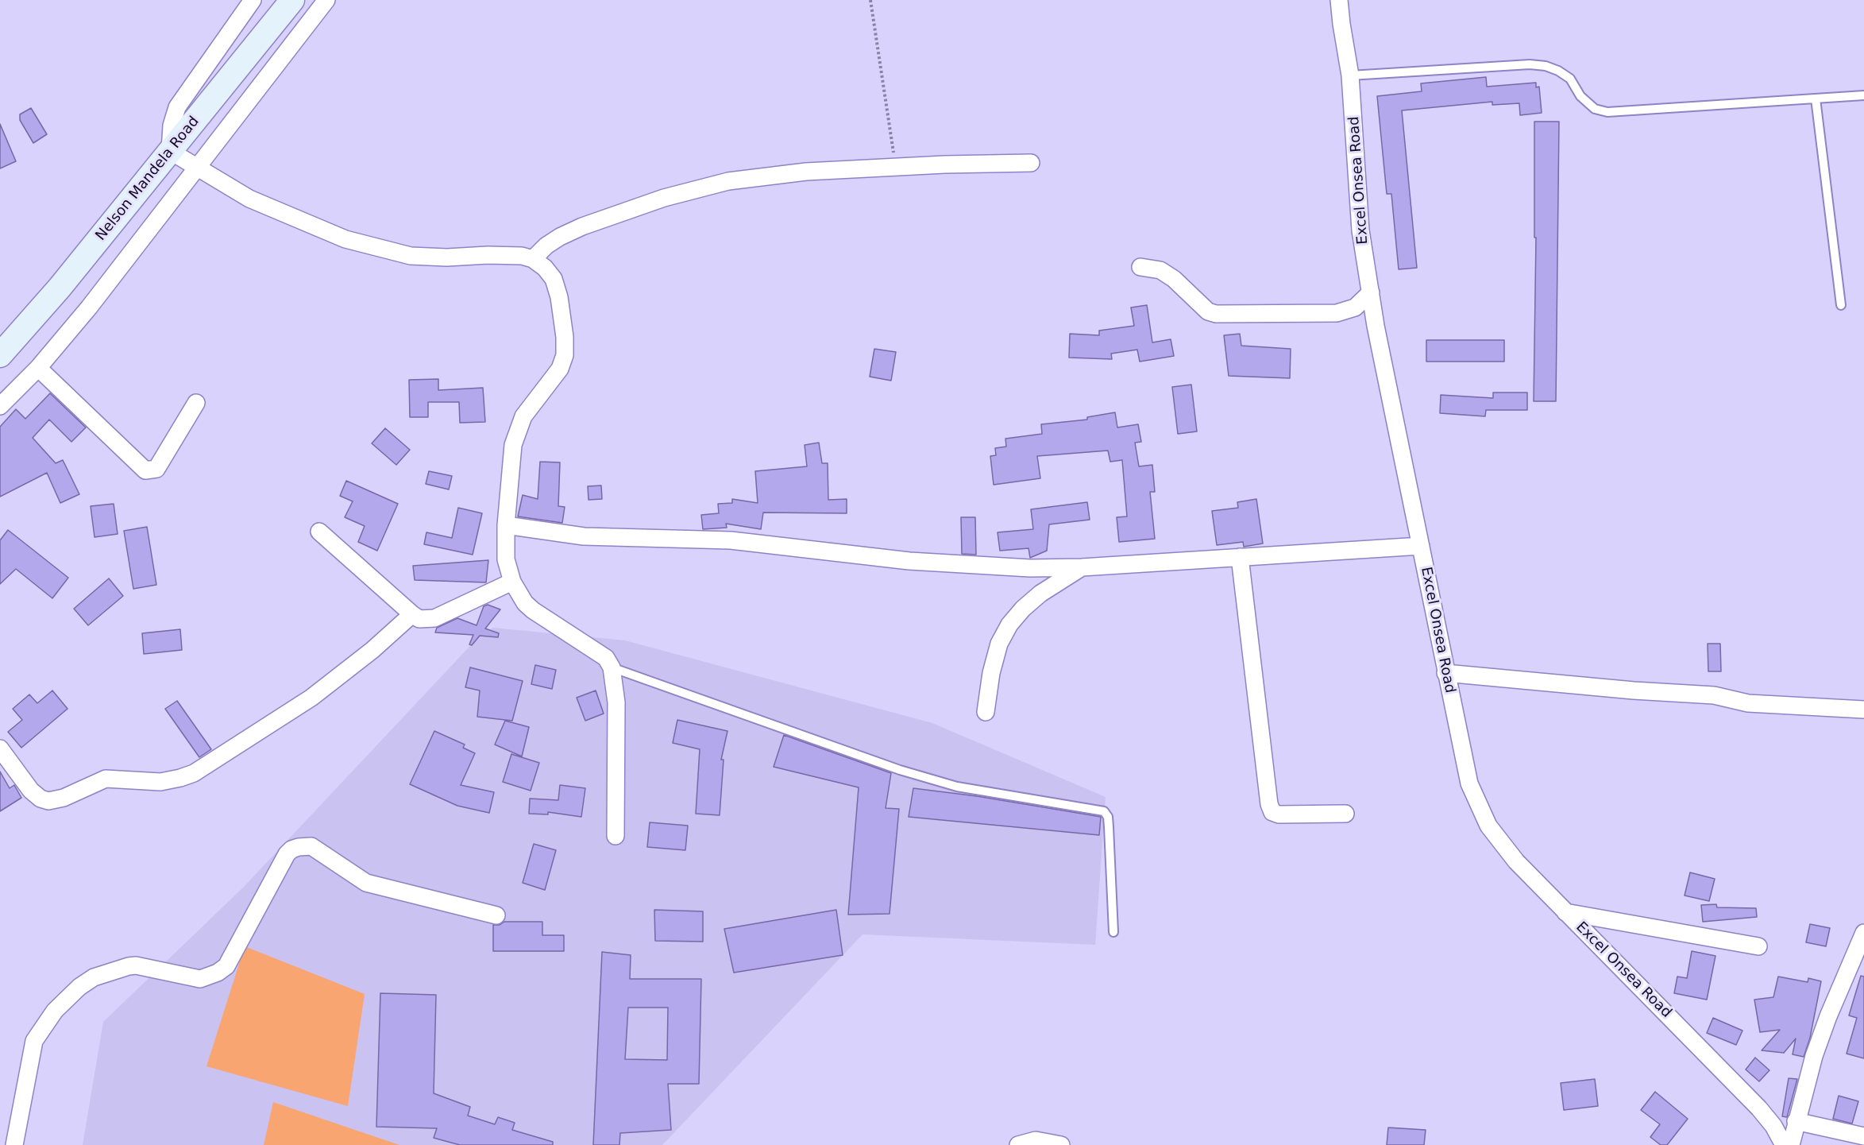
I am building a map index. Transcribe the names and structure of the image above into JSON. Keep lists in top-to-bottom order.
{
  "streets": {
    "main road": ["Nelson Mandela Road"],
    "street": ["Excel Onsea Road"]
  }
}
